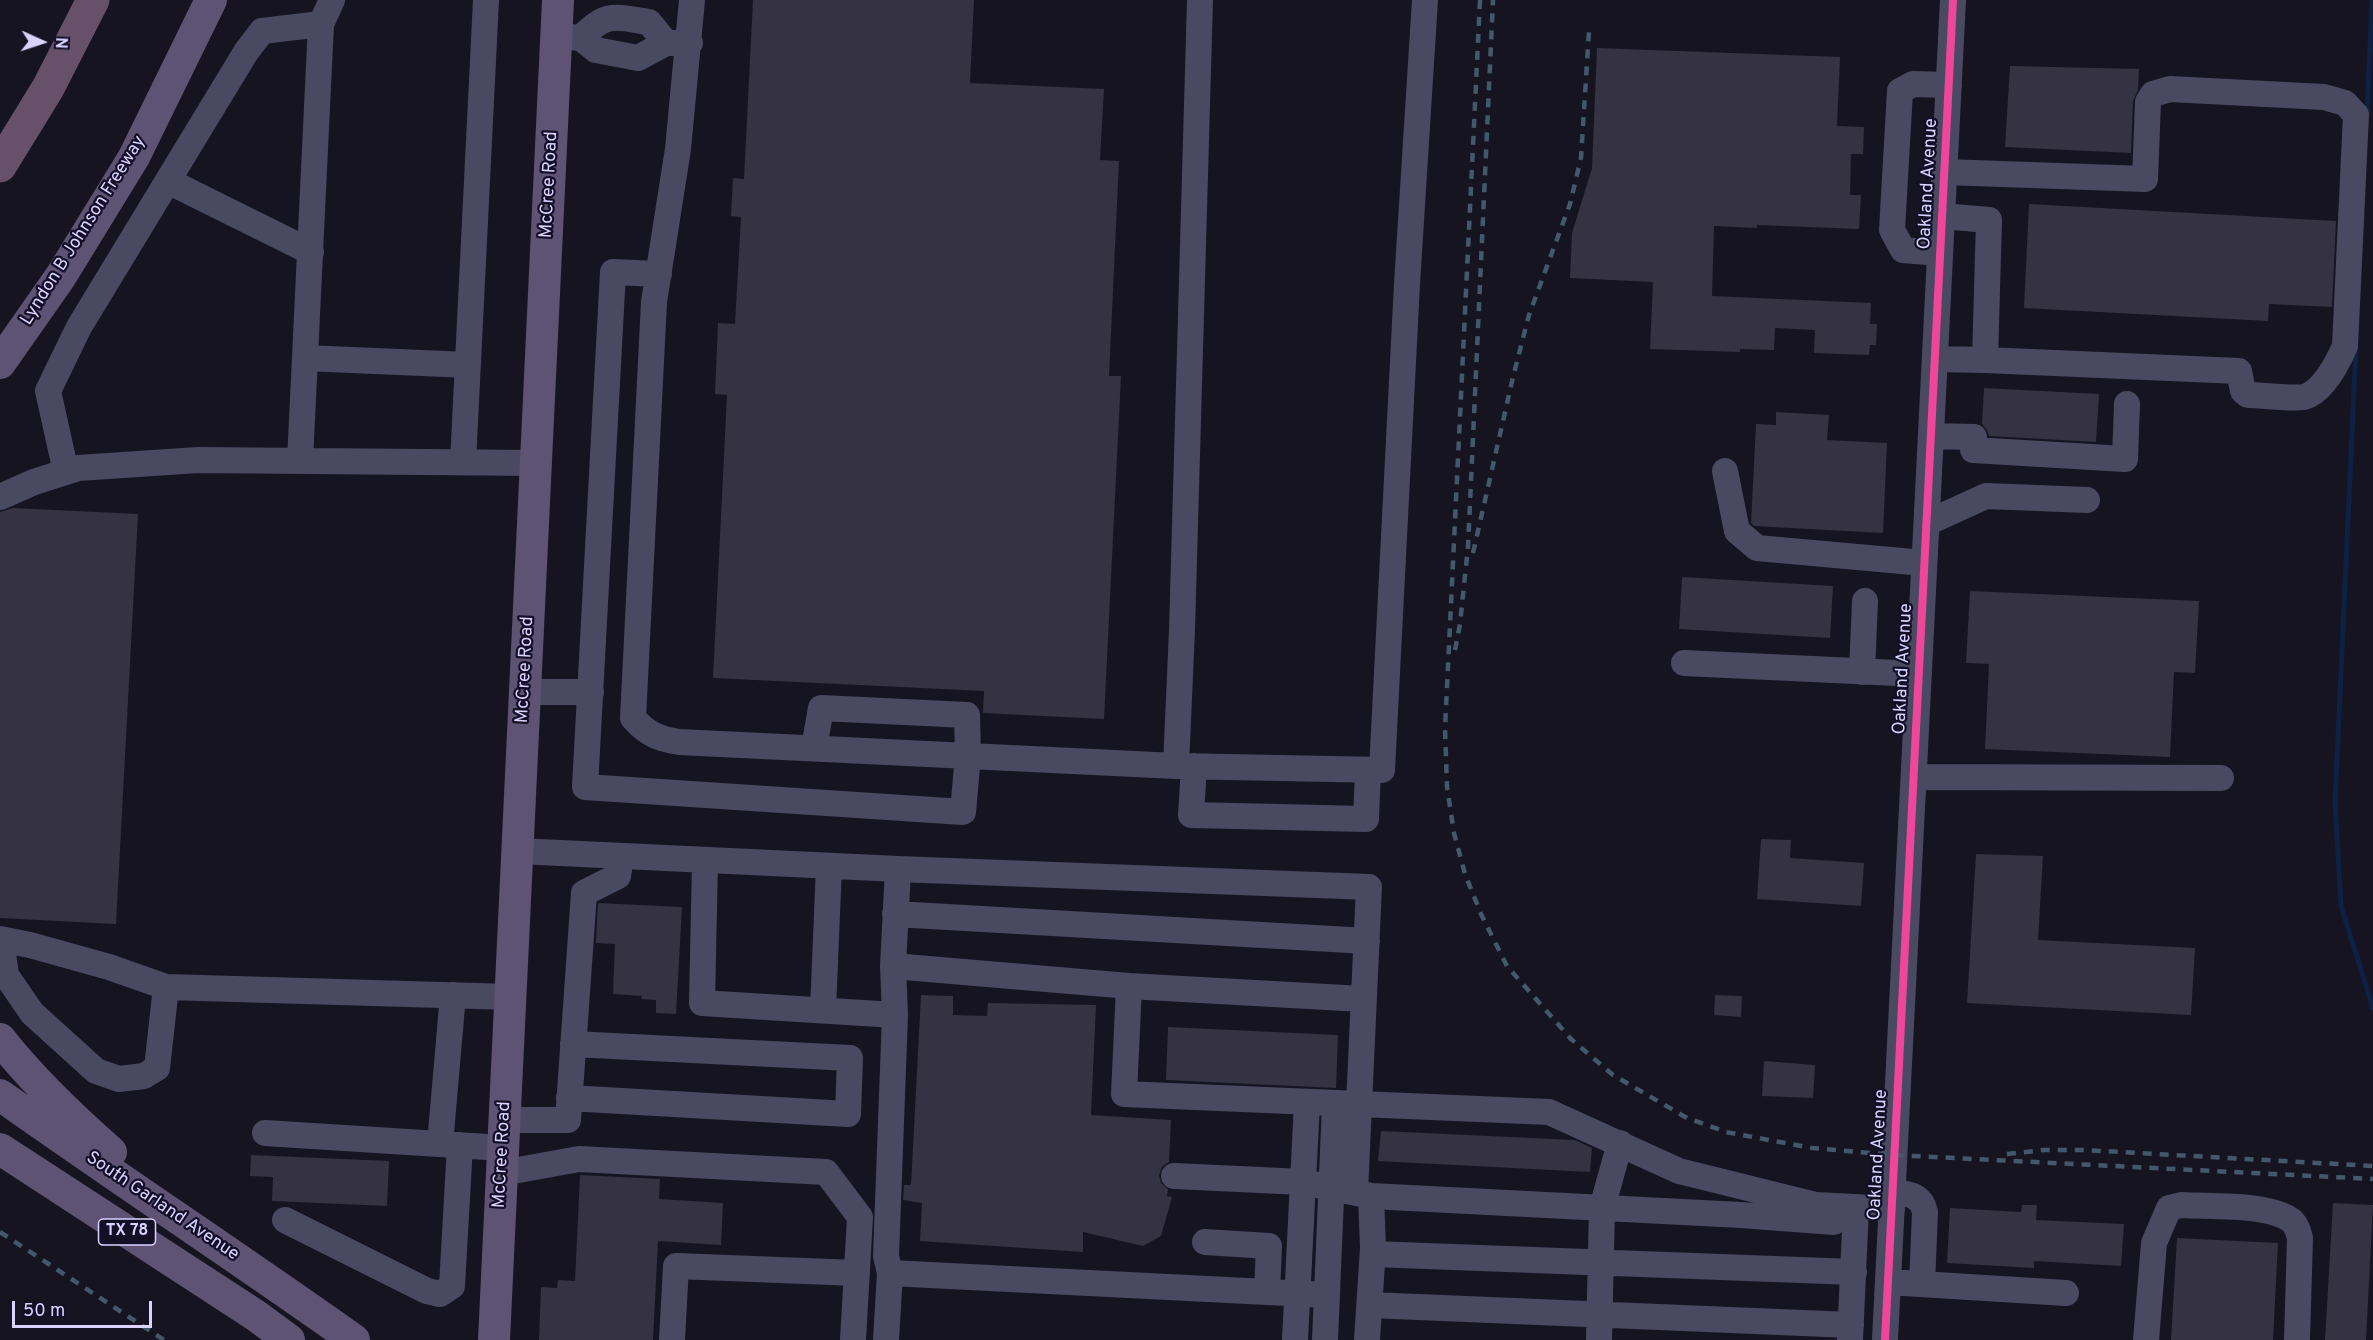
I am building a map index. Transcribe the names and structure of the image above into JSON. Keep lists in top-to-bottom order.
{
  "streets": {
    "main road": [
      "McCree Road",
      "Lyndon B Johnson Freeway",
      "South Garland Avenue",
      "TX 78"
    ],
    "street": ["Oakland Avenue"]
  },
  "scale_bar": "50 m",
  "north": "right"
}
